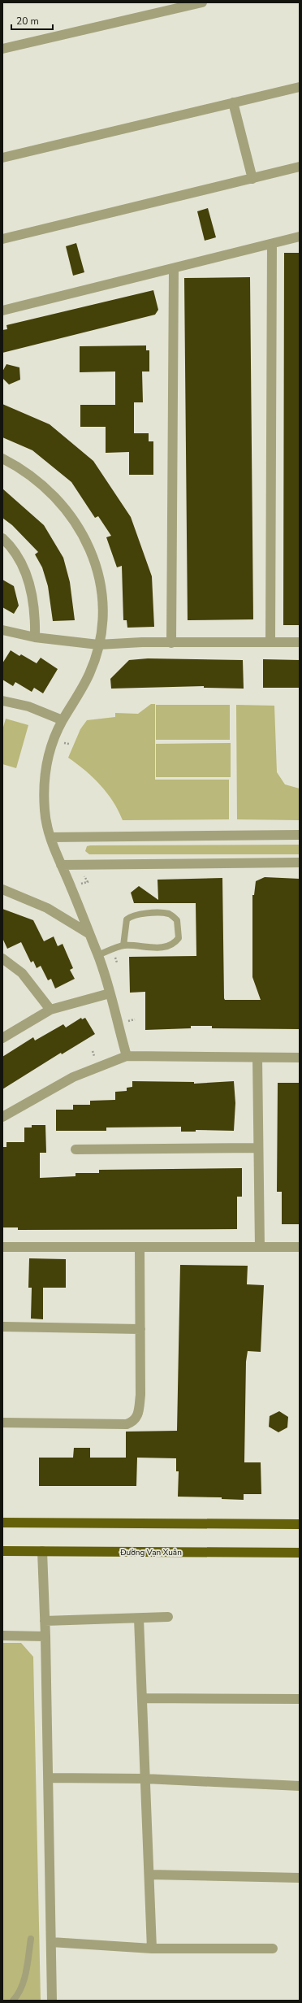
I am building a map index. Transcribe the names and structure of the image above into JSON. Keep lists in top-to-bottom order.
{
  "streets": {
    "highway": ["Đường Vạn Xuân"]
  },
  "scale_bar": "20 m"
}
